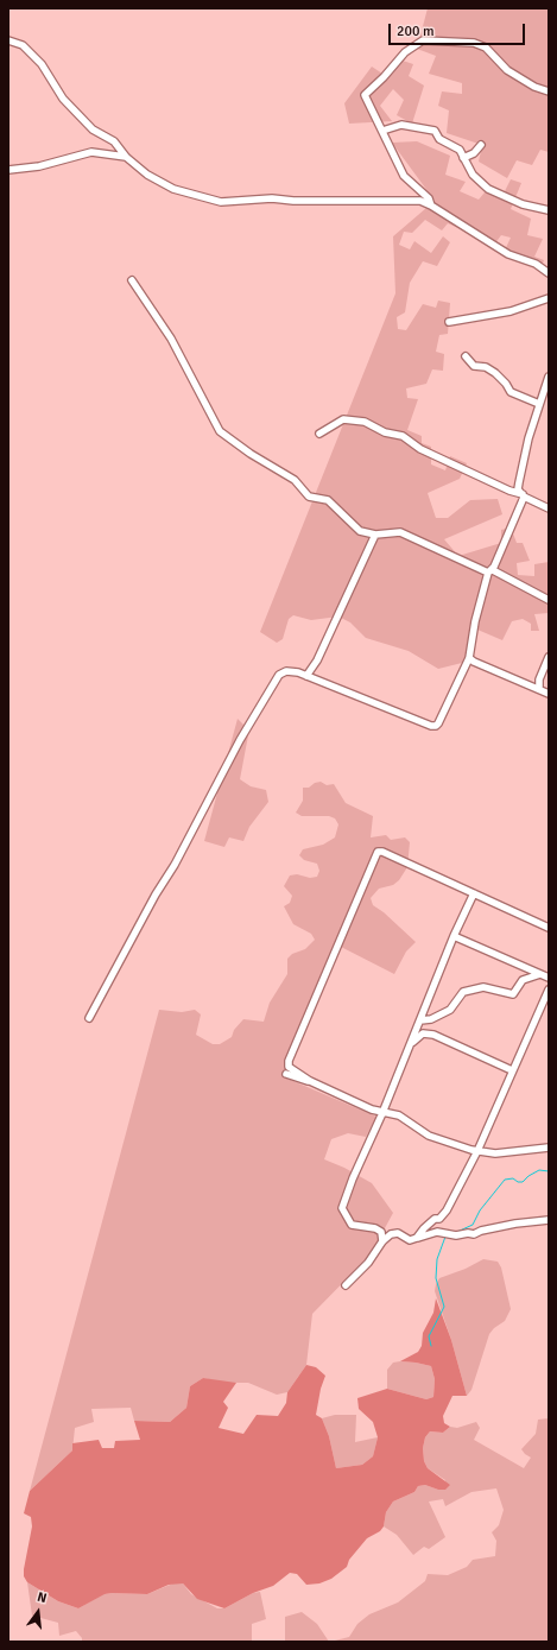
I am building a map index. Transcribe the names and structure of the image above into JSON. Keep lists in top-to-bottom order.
{
  "scale_bar": "200 m",
  "north": "top"
}
